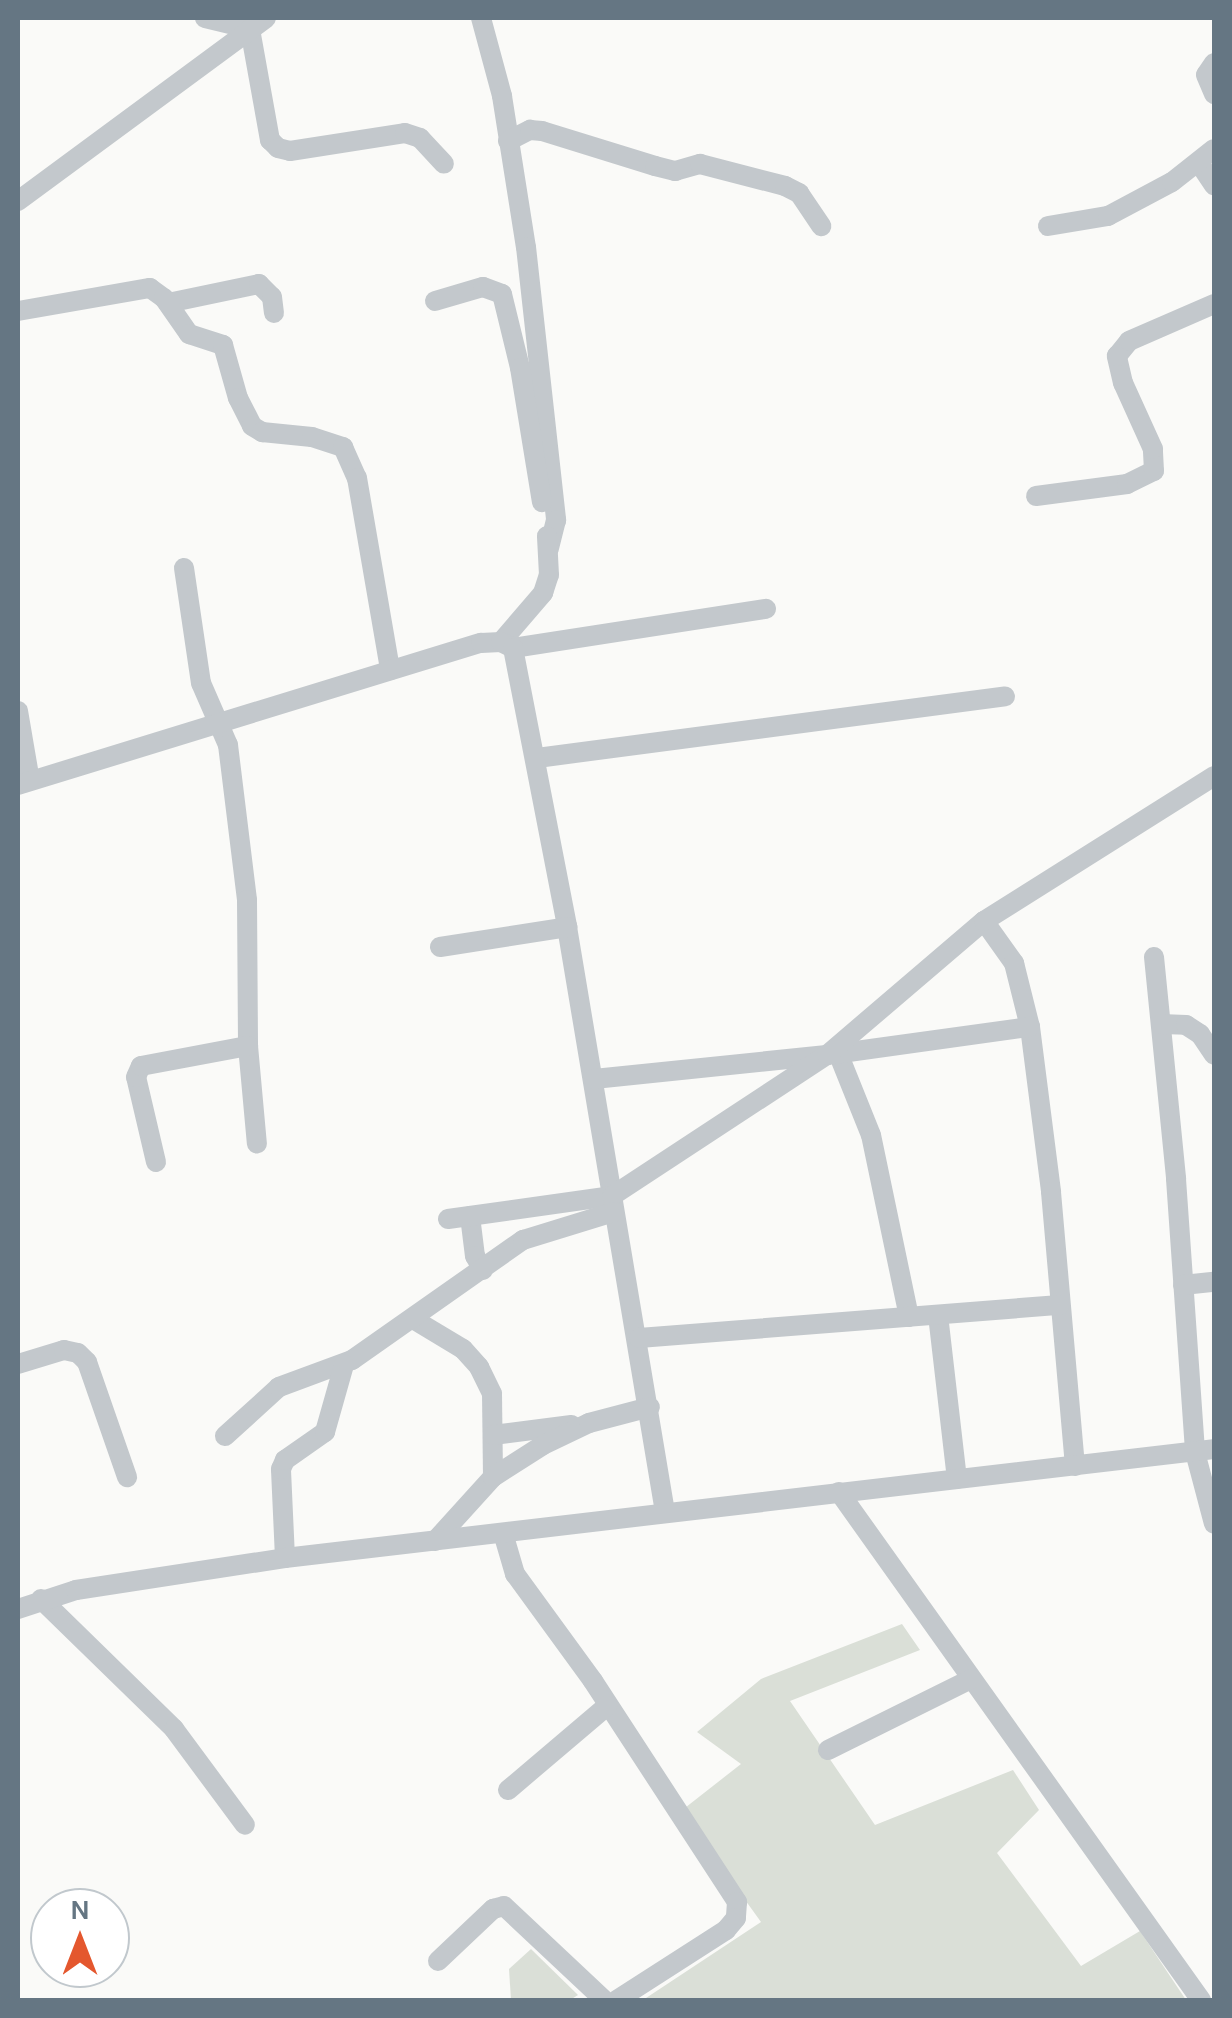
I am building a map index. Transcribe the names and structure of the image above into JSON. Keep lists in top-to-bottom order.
{
  "north": "top"
}
